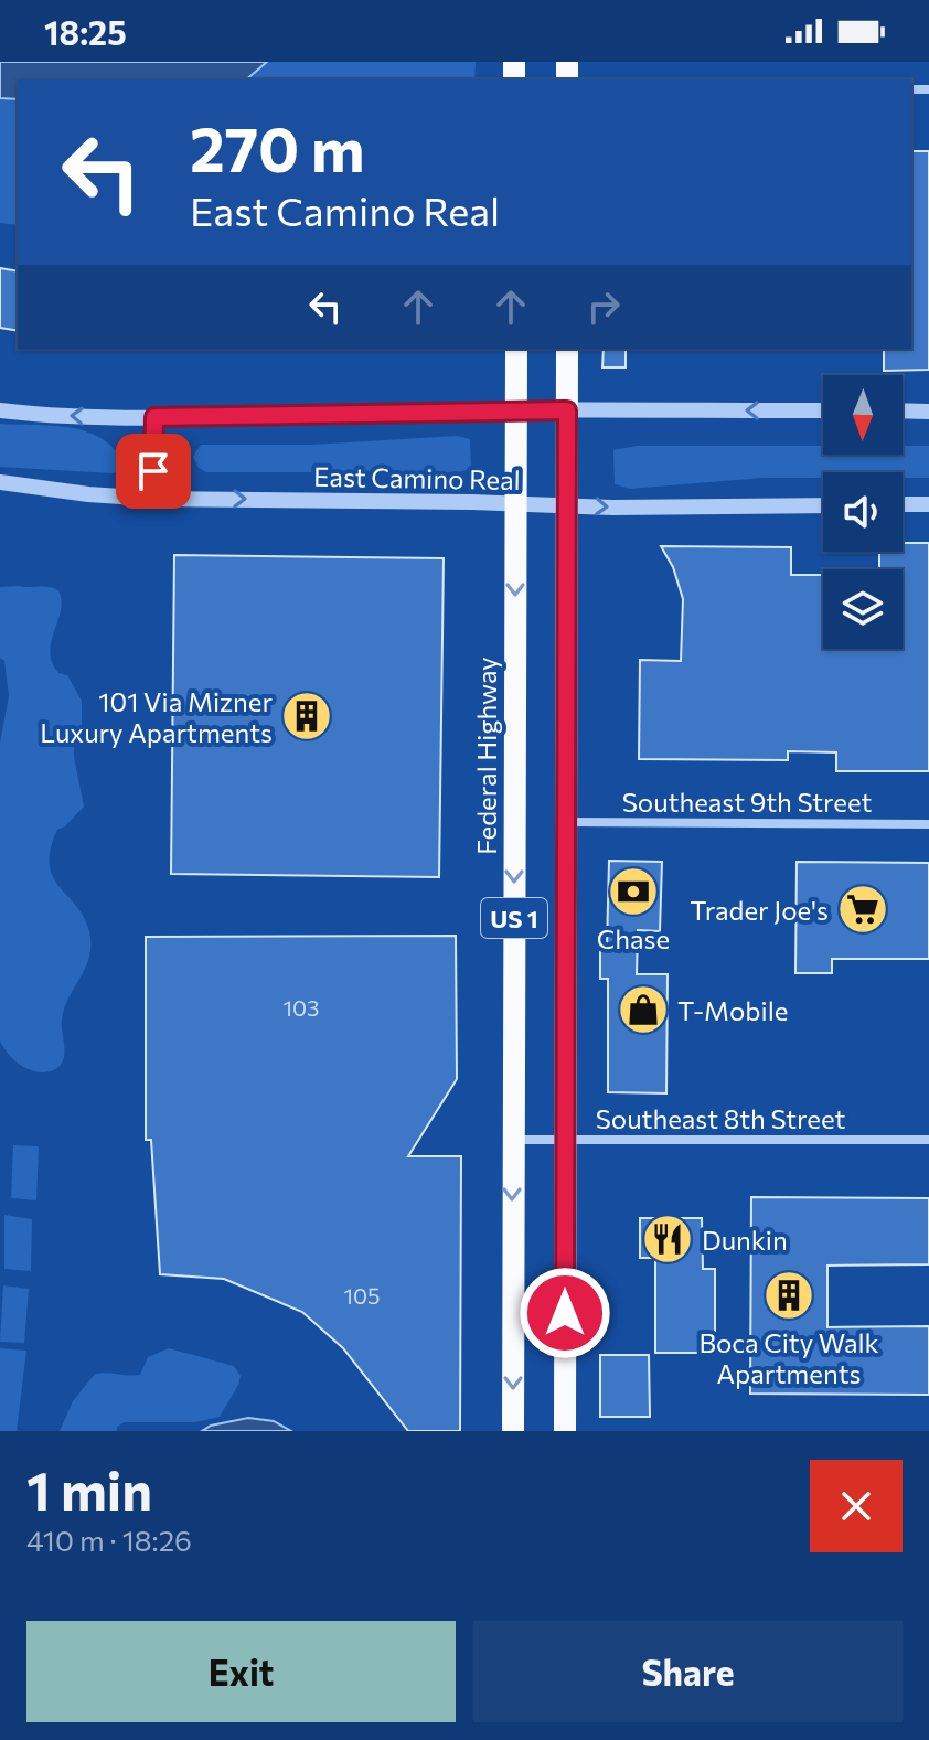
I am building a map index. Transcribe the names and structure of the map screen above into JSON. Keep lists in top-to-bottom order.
{
  "streets": {
    "main road": ["Federal Highway", "US 1"],
    "street": ["East Camino Real", "Southeast 9th Street", "Southeast 8th Street"]
  },
  "crossings": [
    ["East Camino Real", "Federal Highway"],
    ["East Camino Real", "US 1"],
    ["Federal Highway", "Southeast 8th Street"],
    ["Southeast 9th Street", "US 1"],
    ["US 1", "Southeast 8th Street"]
  ],
  "places": {
    "building": ["101 Via Mizner Luxury Apartments", "Boca City Walk Apartments"],
    "bank": ["Chase"],
    "supermarket": ["Trader Joe's"],
    "shop": ["T-Mobile"],
    "restaurant": ["Dunkin"]
  },
  "house_numbers": ["103", "105"],
  "north": "bottom",
  "page": {
    "status": "18:25",
    "turn": ["270 m", "East Camino Real"],
    "heading": ["1 min", "410 m · 18:26"],
    "buttons": ["Exit", "Share"]
  }
}
